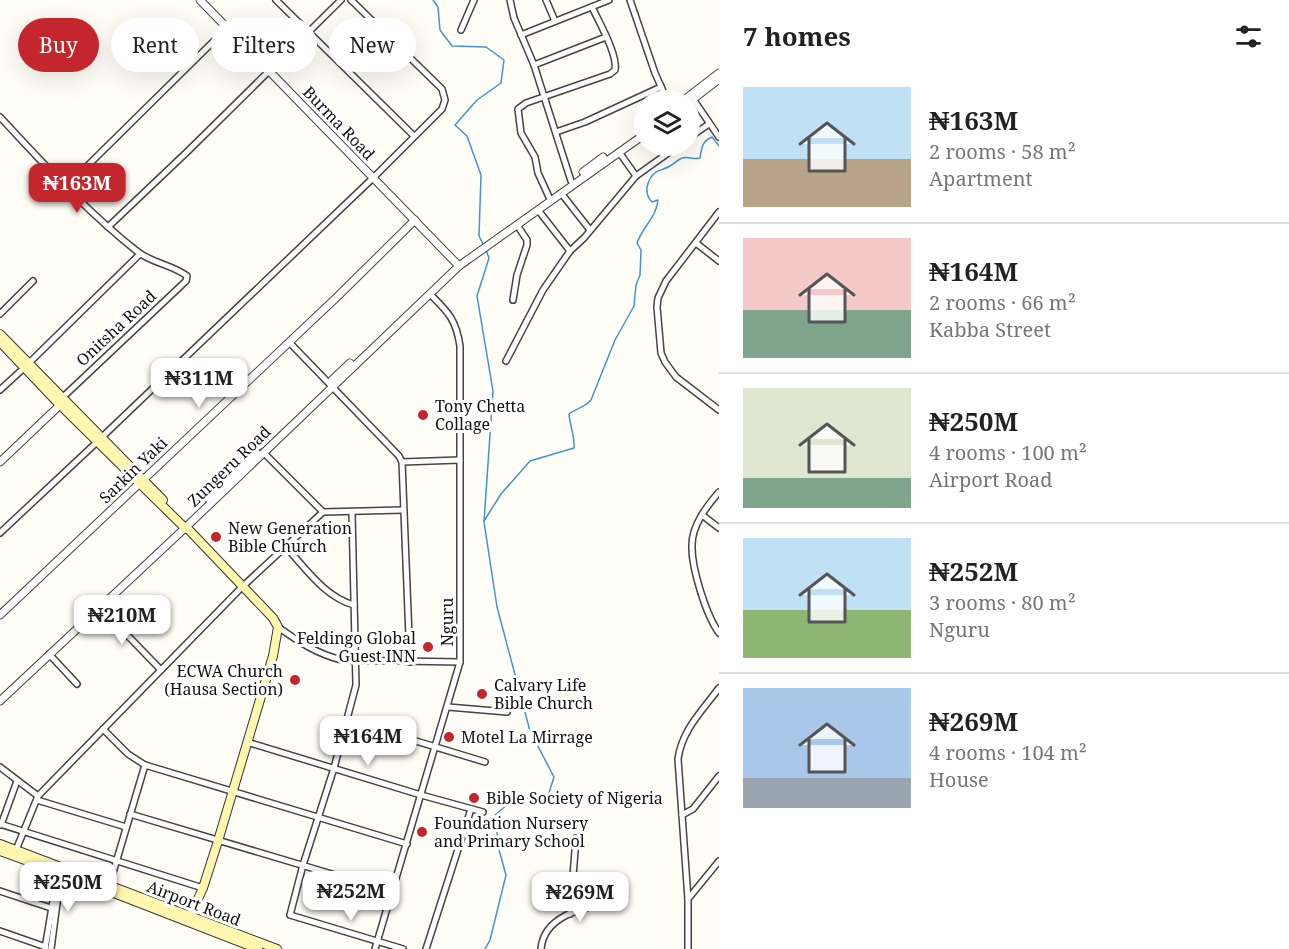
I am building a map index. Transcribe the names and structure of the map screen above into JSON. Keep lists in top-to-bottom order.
{
  "streets": {
    "main road": ["Airport Road"],
    "street": [
      "Burma Road",
      "Onitsha Road",
      "Zungeru Road",
      "Sarkin Yaki",
      "Nguru"
    ]
  },
  "crossings": [
    ["Burma Road", "Zungeru Road"],
    ["Burma Road", "Sarkin Yaki"],
    ["Zungeru Road", "Nguru"]
  ],
  "places": [
    "Tony Chetta Collage",
    "New Generation Bible Church",
    "Feldingo Global Guest INN",
    "ECWA Church (Hausa Section)",
    "Calvary Life Bible Church",
    "Motel La Mirrage",
    "Bible Society of Nigeria",
    "Foundation Nursery and Primary School"
  ],
  "page": {
    "heading": "7 homes",
    "chip": [
      "Buy",
      "Rent",
      "Filters",
      "New"
    ],
    "list": [
      {
        "name": "₦163M",
        "note": "2 rooms · 58 m² · Apartment"
      },
      {
        "name": "₦164M",
        "note": "2 rooms · 66 m² · Kabba Street"
      },
      {
        "name": "₦250M",
        "note": "4 rooms · 100 m² · Airport Road"
      },
      {
        "name": "₦252M",
        "note": "3 rooms · 80 m² · Nguru"
      },
      {
        "name": "₦269M",
        "note": "4 rooms · 104 m² · House"
      }
    ],
    "price": [
      "₦163M",
      "₦311M",
      "₦210M",
      "₦164M",
      "₦250M",
      "₦252M",
      "₦269M"
    ]
  }
}
